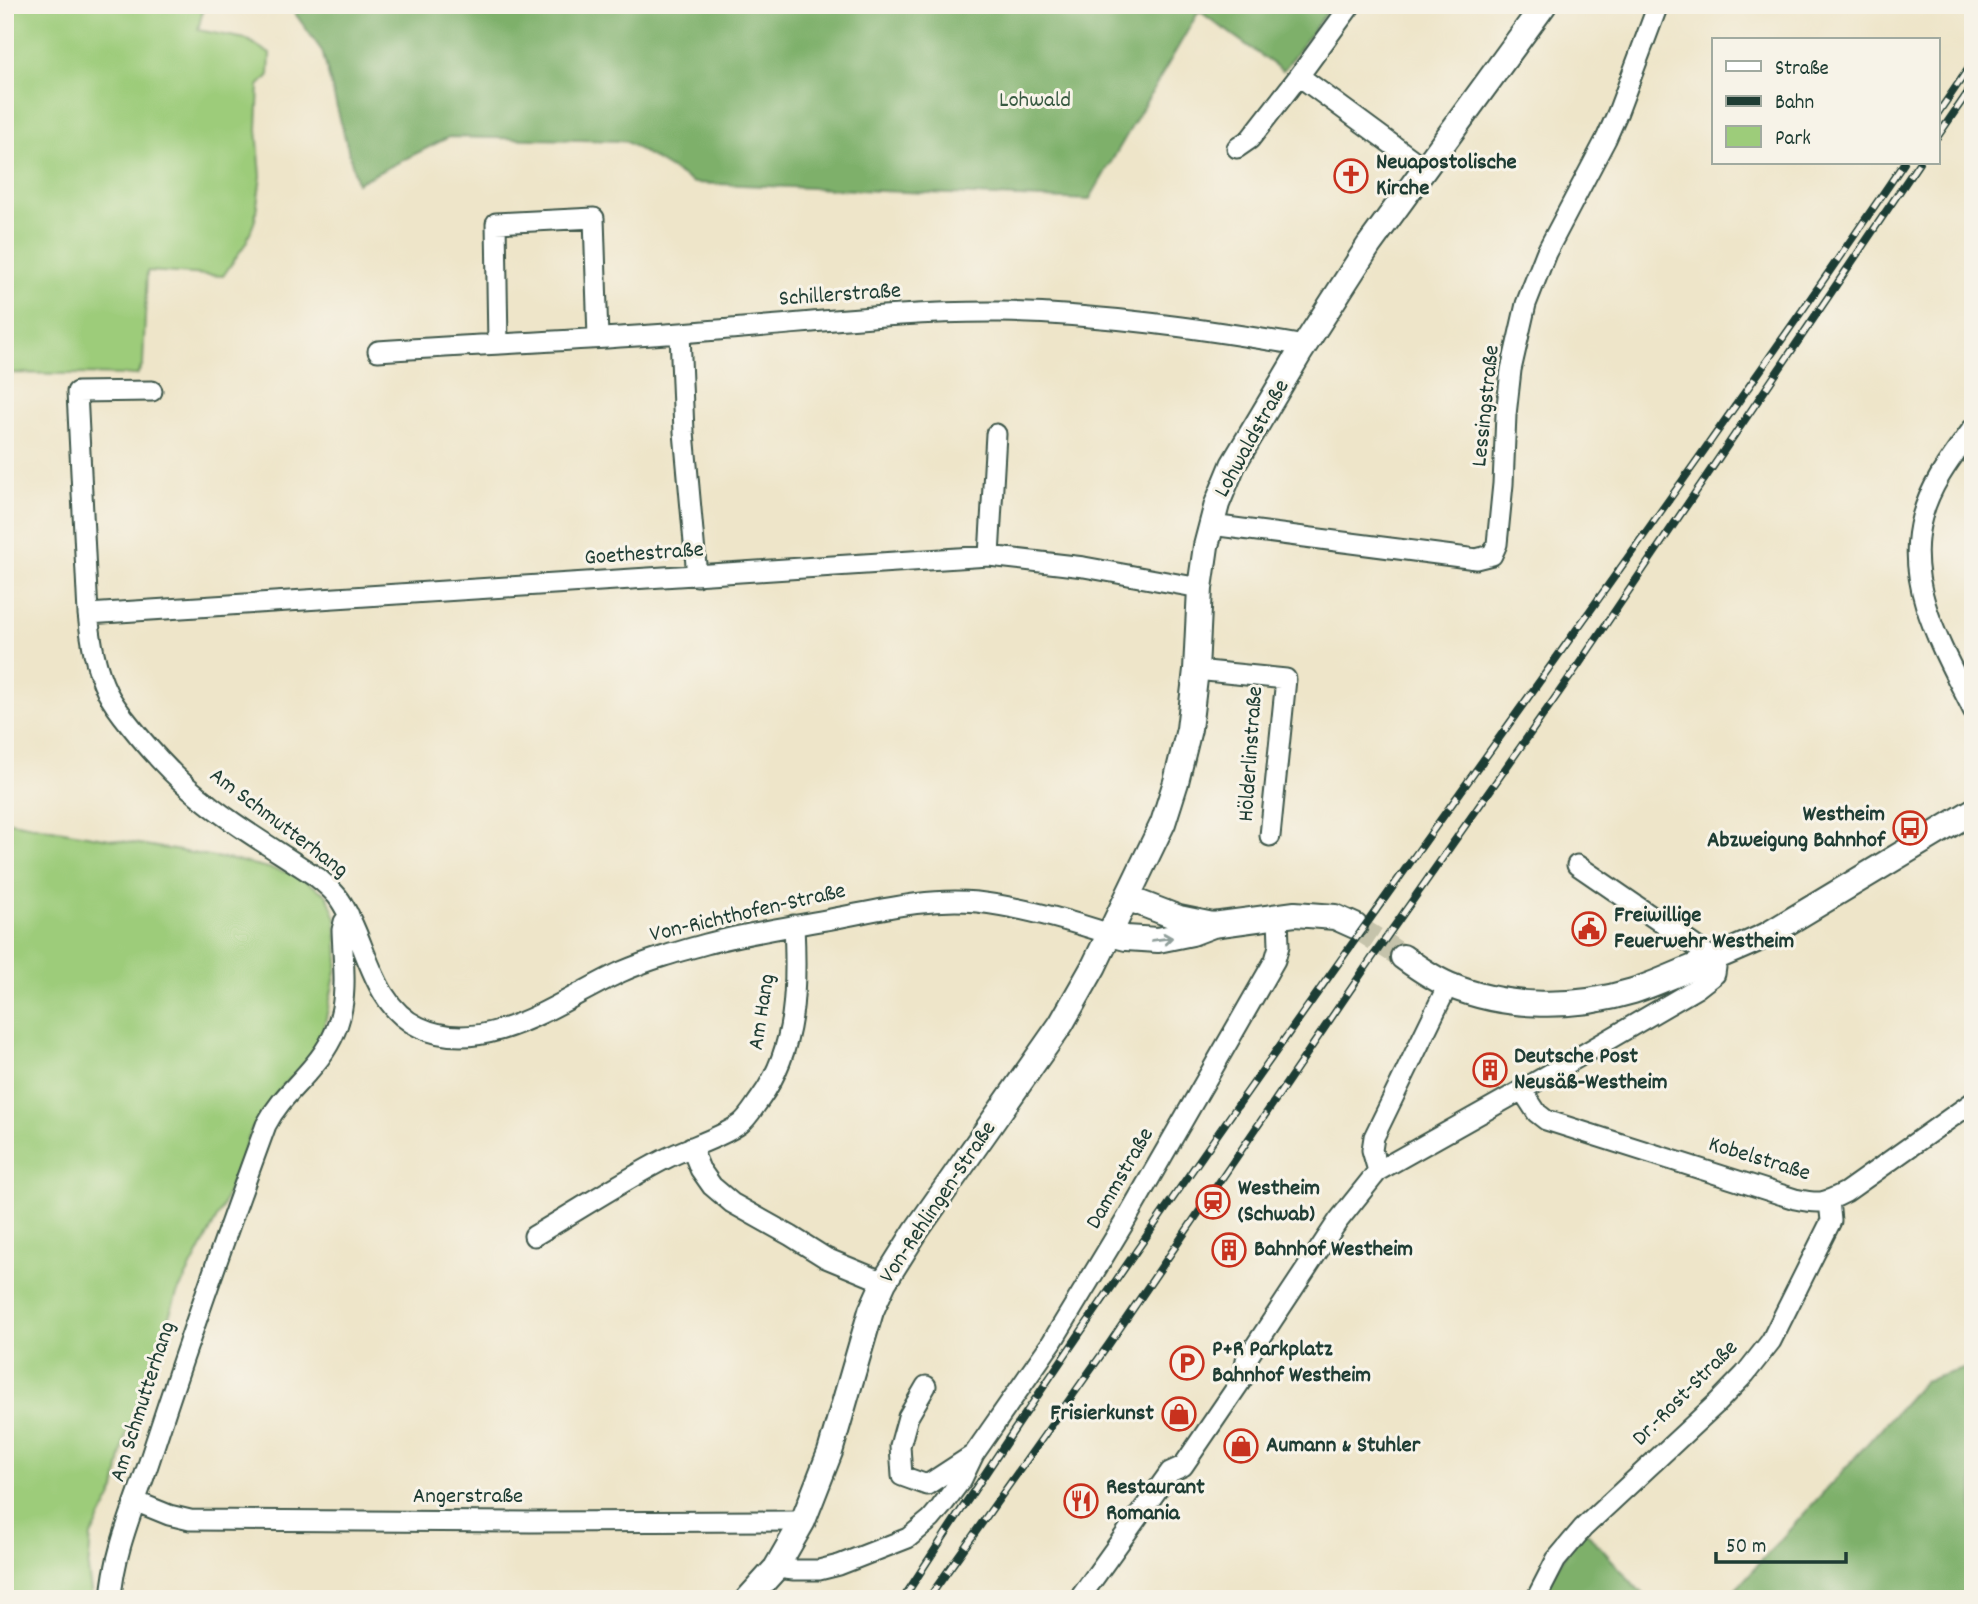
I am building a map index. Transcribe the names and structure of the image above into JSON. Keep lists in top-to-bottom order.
{
  "streets": {
    "street": [
      "Schillerstraße",
      "Lessingstraße",
      "Lohwaldstraße",
      "Goethestraße",
      "Hölderlinstraße",
      "Am Schmutterhang",
      "Von-Richthofen-Straße",
      "Am Hang",
      "Kobelstraße",
      "Dammstraße",
      "Von-Rehlingen-Straße",
      "Dr.-Rost-Straße",
      "Angerstraße"
    ]
  },
  "crossings": [
    ["Schillerstraße", "Lohwaldstraße"],
    ["Lessingstraße", "Lohwaldstraße"],
    ["Lohwaldstraße", "Goethestraße"],
    ["Lohwaldstraße", "Hölderlinstraße"],
    ["Lohwaldstraße", "Von-Richthofen-Straße"],
    ["Lohwaldstraße", "Von-Rehlingen-Straße"],
    ["Goethestraße", "Am Schmutterhang"],
    ["Am Schmutterhang", "Von-Richthofen-Straße"],
    ["Am Schmutterhang", "Angerstraße"],
    ["Von-Richthofen-Straße", "Am Hang"],
    ["Von-Richthofen-Straße", "Von-Rehlingen-Straße"],
    ["Kobelstraße", "Dr.-Rost-Straße"],
    ["Dammstraße", "Von-Rehlingen-Straße"],
    ["Von-Rehlingen-Straße", "Angerstraße"]
  ],
  "parks": ["Lohwald"],
  "places": {
    "church": ["Neuapostolische Kirche"],
    "bus stop": ["Westheim Abzweigung Bahnhof"],
    "public building": ["Freiwillige Feuerwehr Westheim"],
    "building": ["Deutsche Post Neusäß-Westheim", "Bahnhof Westheim"],
    "station": ["Westheim (Schwab)"],
    "parking": ["P+R Parkplatz Bahnhof Westheim"],
    "shop": ["Frisierkunst", "Aumann & Stuhler"],
    "restaurant": ["Restaurant Romania"]
  },
  "legend": ["Straße", "Bahn", "Park"],
  "scale_bar": "50 m"
}
